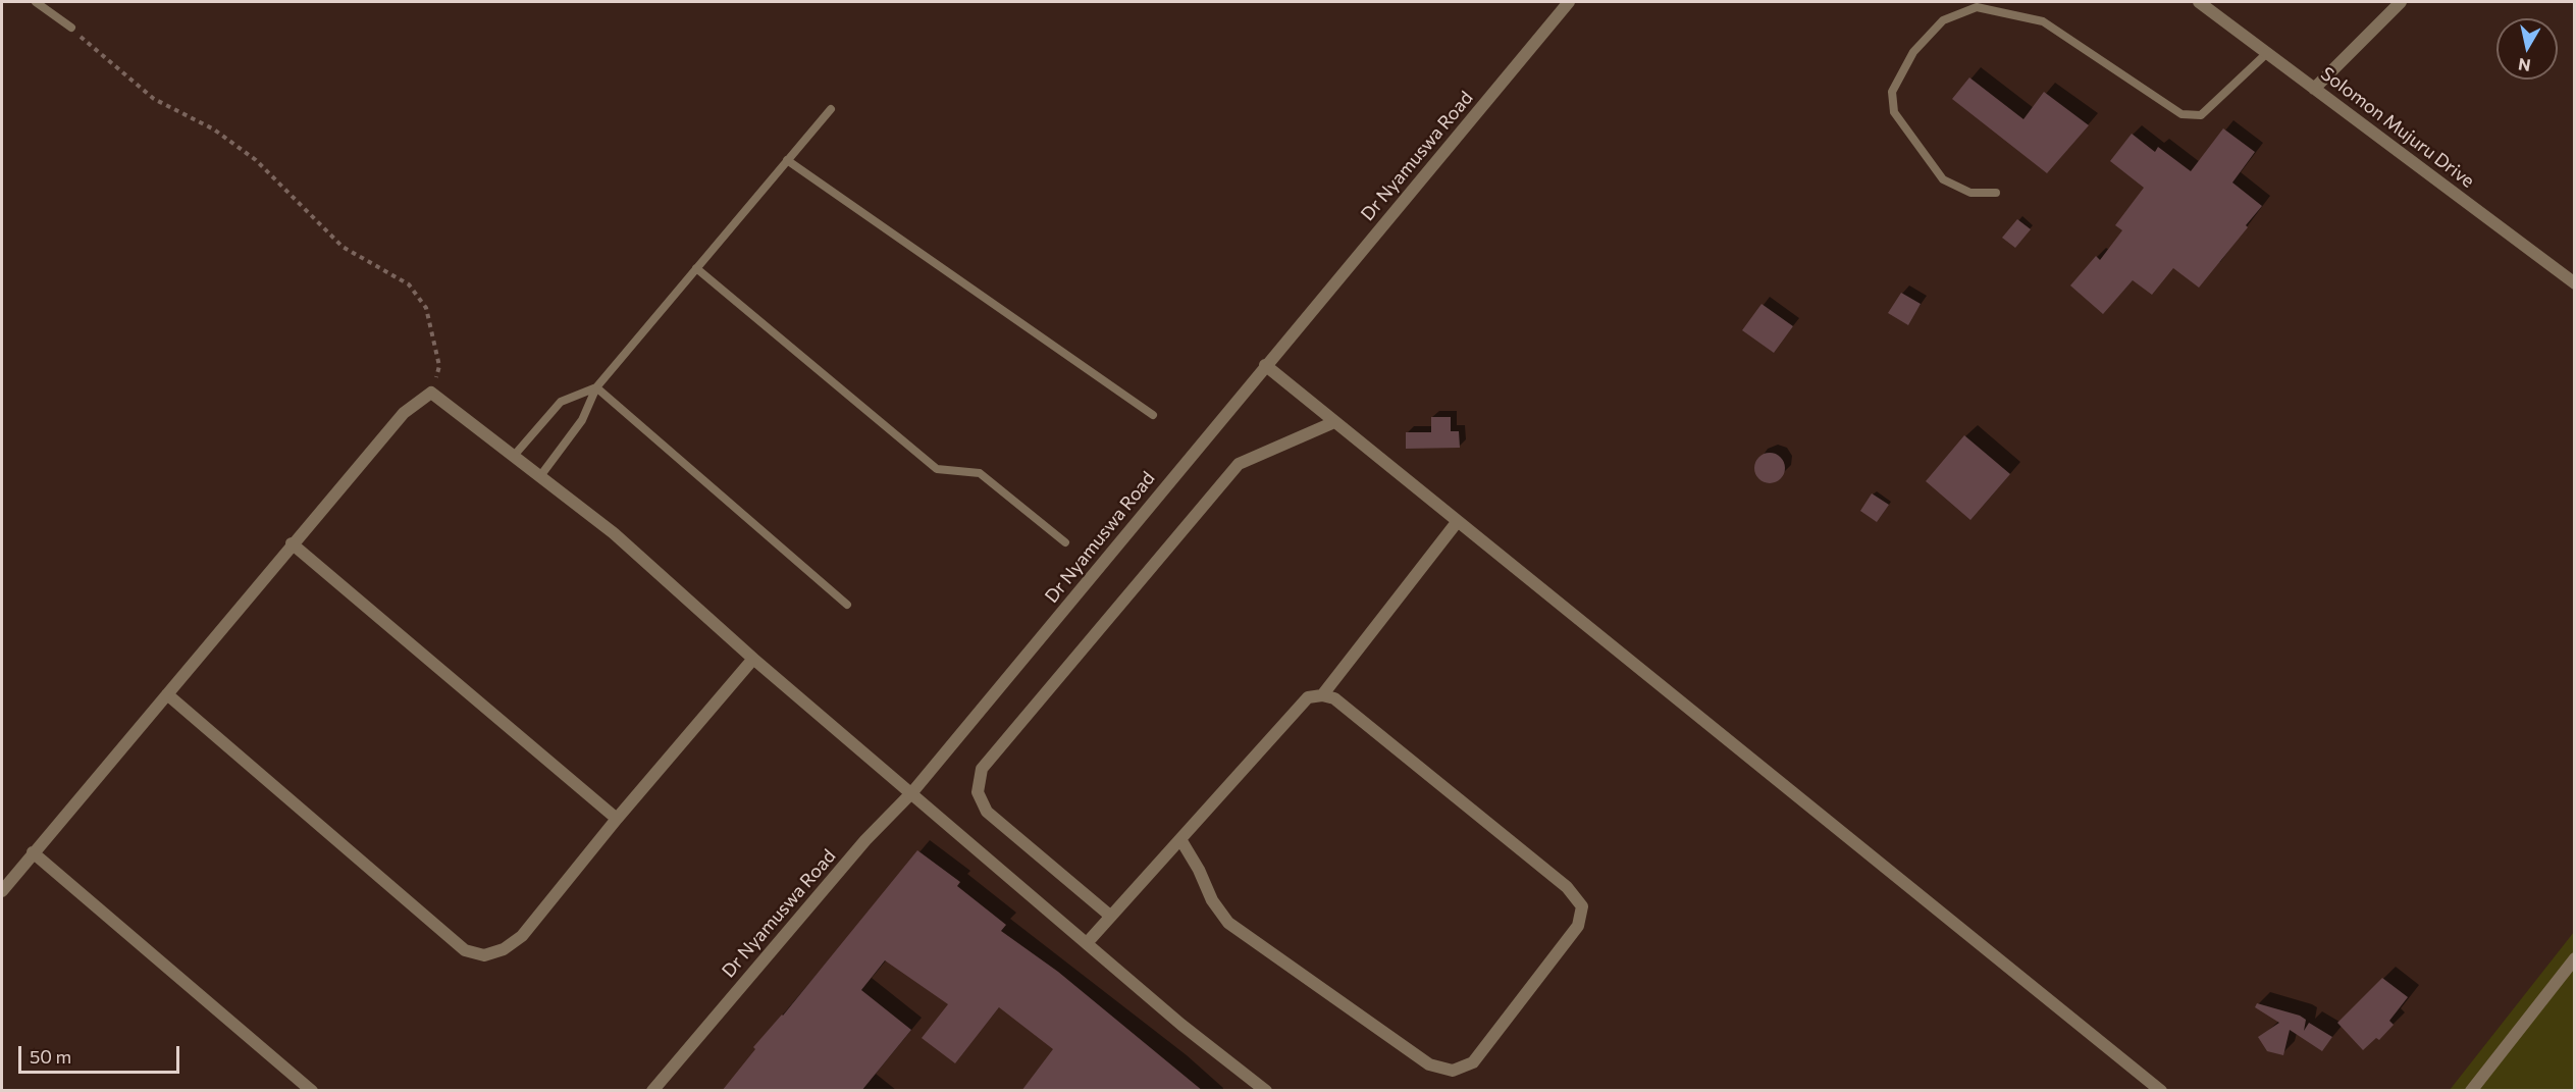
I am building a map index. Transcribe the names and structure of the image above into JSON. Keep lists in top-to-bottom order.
{
  "streets": {
    "street": ["Solomon Mujuru Drive", "Dr Nyamuswa Road"]
  },
  "scale_bar": "50 m",
  "north": "bottom"
}
